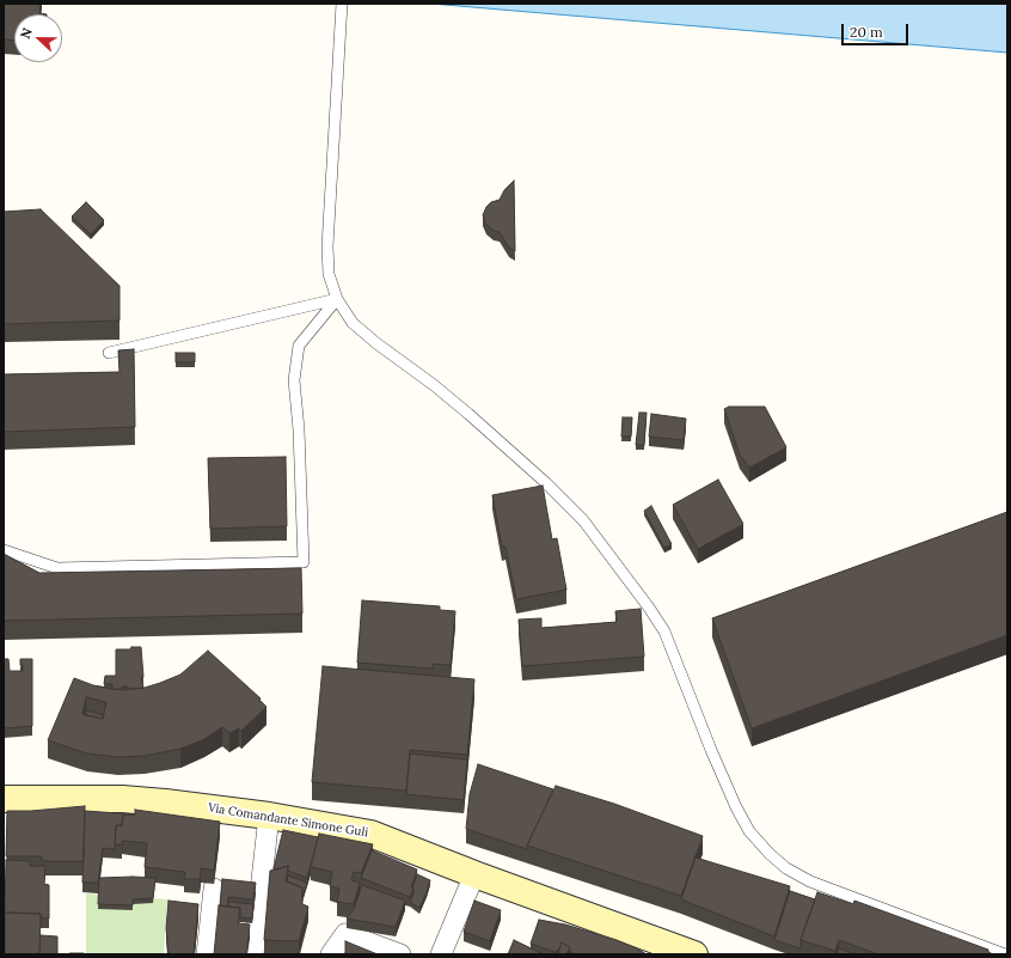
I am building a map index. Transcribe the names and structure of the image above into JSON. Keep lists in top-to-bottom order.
{
  "streets": {
    "main road": ["Via Comandante Simone Gulì"]
  },
  "scale_bar": "20 m",
  "north": "left"
}
